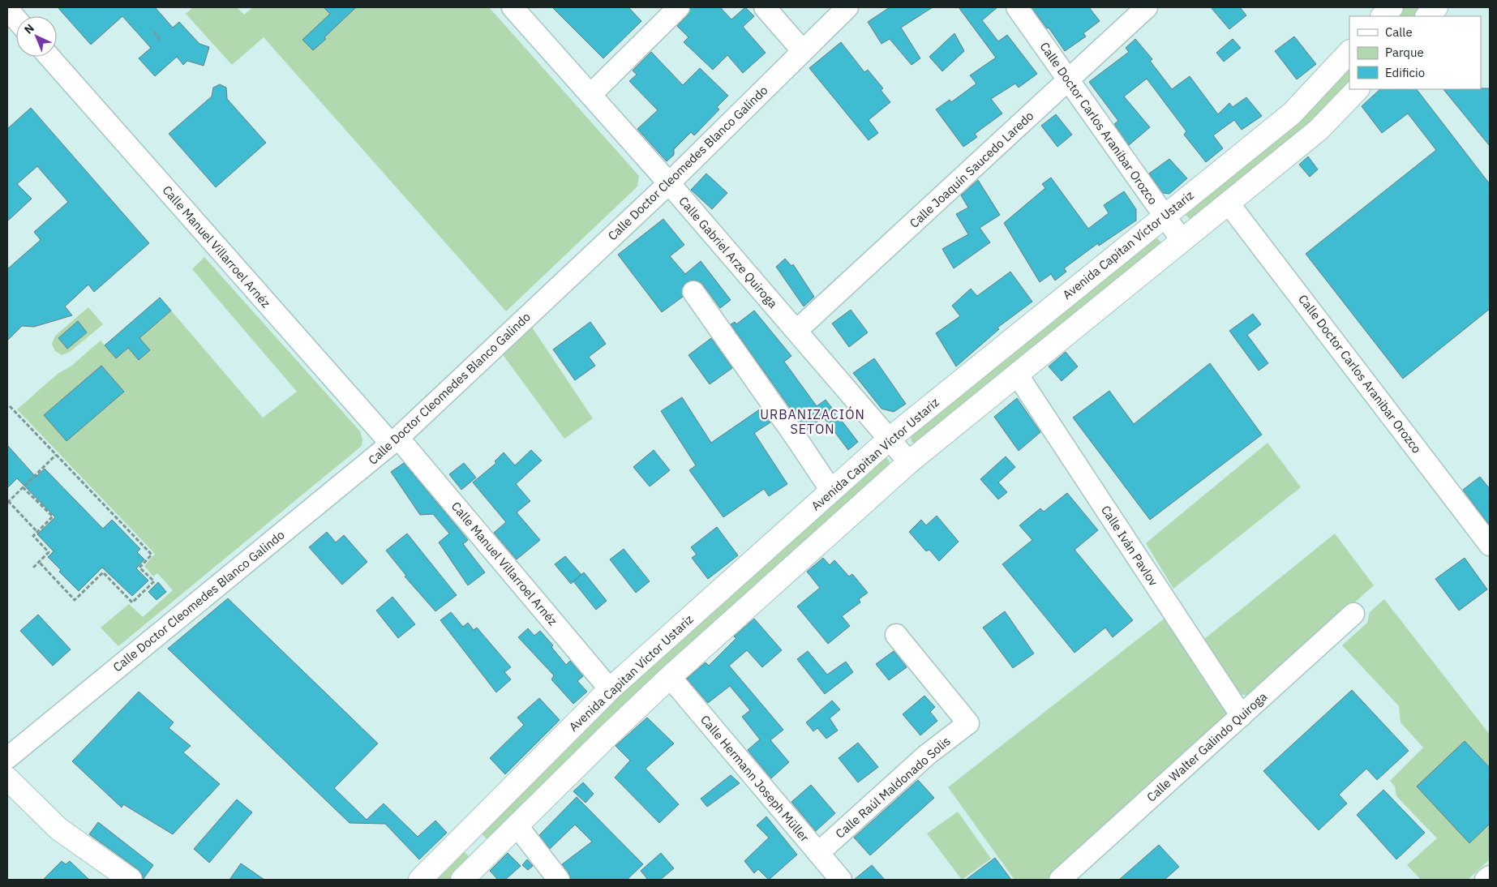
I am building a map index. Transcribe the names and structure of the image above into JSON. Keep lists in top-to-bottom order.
{
  "streets": {
    "main road": ["Avenida Capitan Víctor Ustariz"],
    "street": [
      "Calle Doctor Carlos Aranibar Orozco",
      "Calle Doctor Cleomedes Blanco Galindo",
      "Calle Joaquín Saucedo Laredo",
      "Calle Manuel Villarroel Arnéz",
      "Calle Gabriel Arze Quiroga",
      "Calle Iván Pavlov",
      "Calle Walter Galindo Quiroga",
      "Calle Hermann Joseph Müller",
      "Calle Raúl Maldonado Solis"
    ]
  },
  "crossings": [
    ["Calle Doctor Carlos Aranibar Orozco", "Calle Joaquín Saucedo Laredo"],
    ["Calle Doctor Carlos Aranibar Orozco", "Avenida Capitan Víctor Ustariz"],
    ["Calle Doctor Cleomedes Blanco Galindo", "Calle Manuel Villarroel Arnéz"],
    ["Calle Doctor Cleomedes Blanco Galindo", "Calle Gabriel Arze Quiroga"],
    ["Calle Joaquín Saucedo Laredo", "Calle Gabriel Arze Quiroga"],
    ["Avenida Capitan Víctor Ustariz", "Calle Manuel Villarroel Arnéz"],
    ["Avenida Capitan Víctor Ustariz", "Calle Gabriel Arze Quiroga"],
    ["Calle Iván Pavlov", "Calle Walter Galindo Quiroga"],
    ["Calle Hermann Joseph Müller", "Calle Raúl Maldonado Solis"]
  ],
  "districts": ["URBANIZACIÓN SETON"],
  "legend": ["Calle", "Parque", "Edificio"],
  "north": "top left"
}
